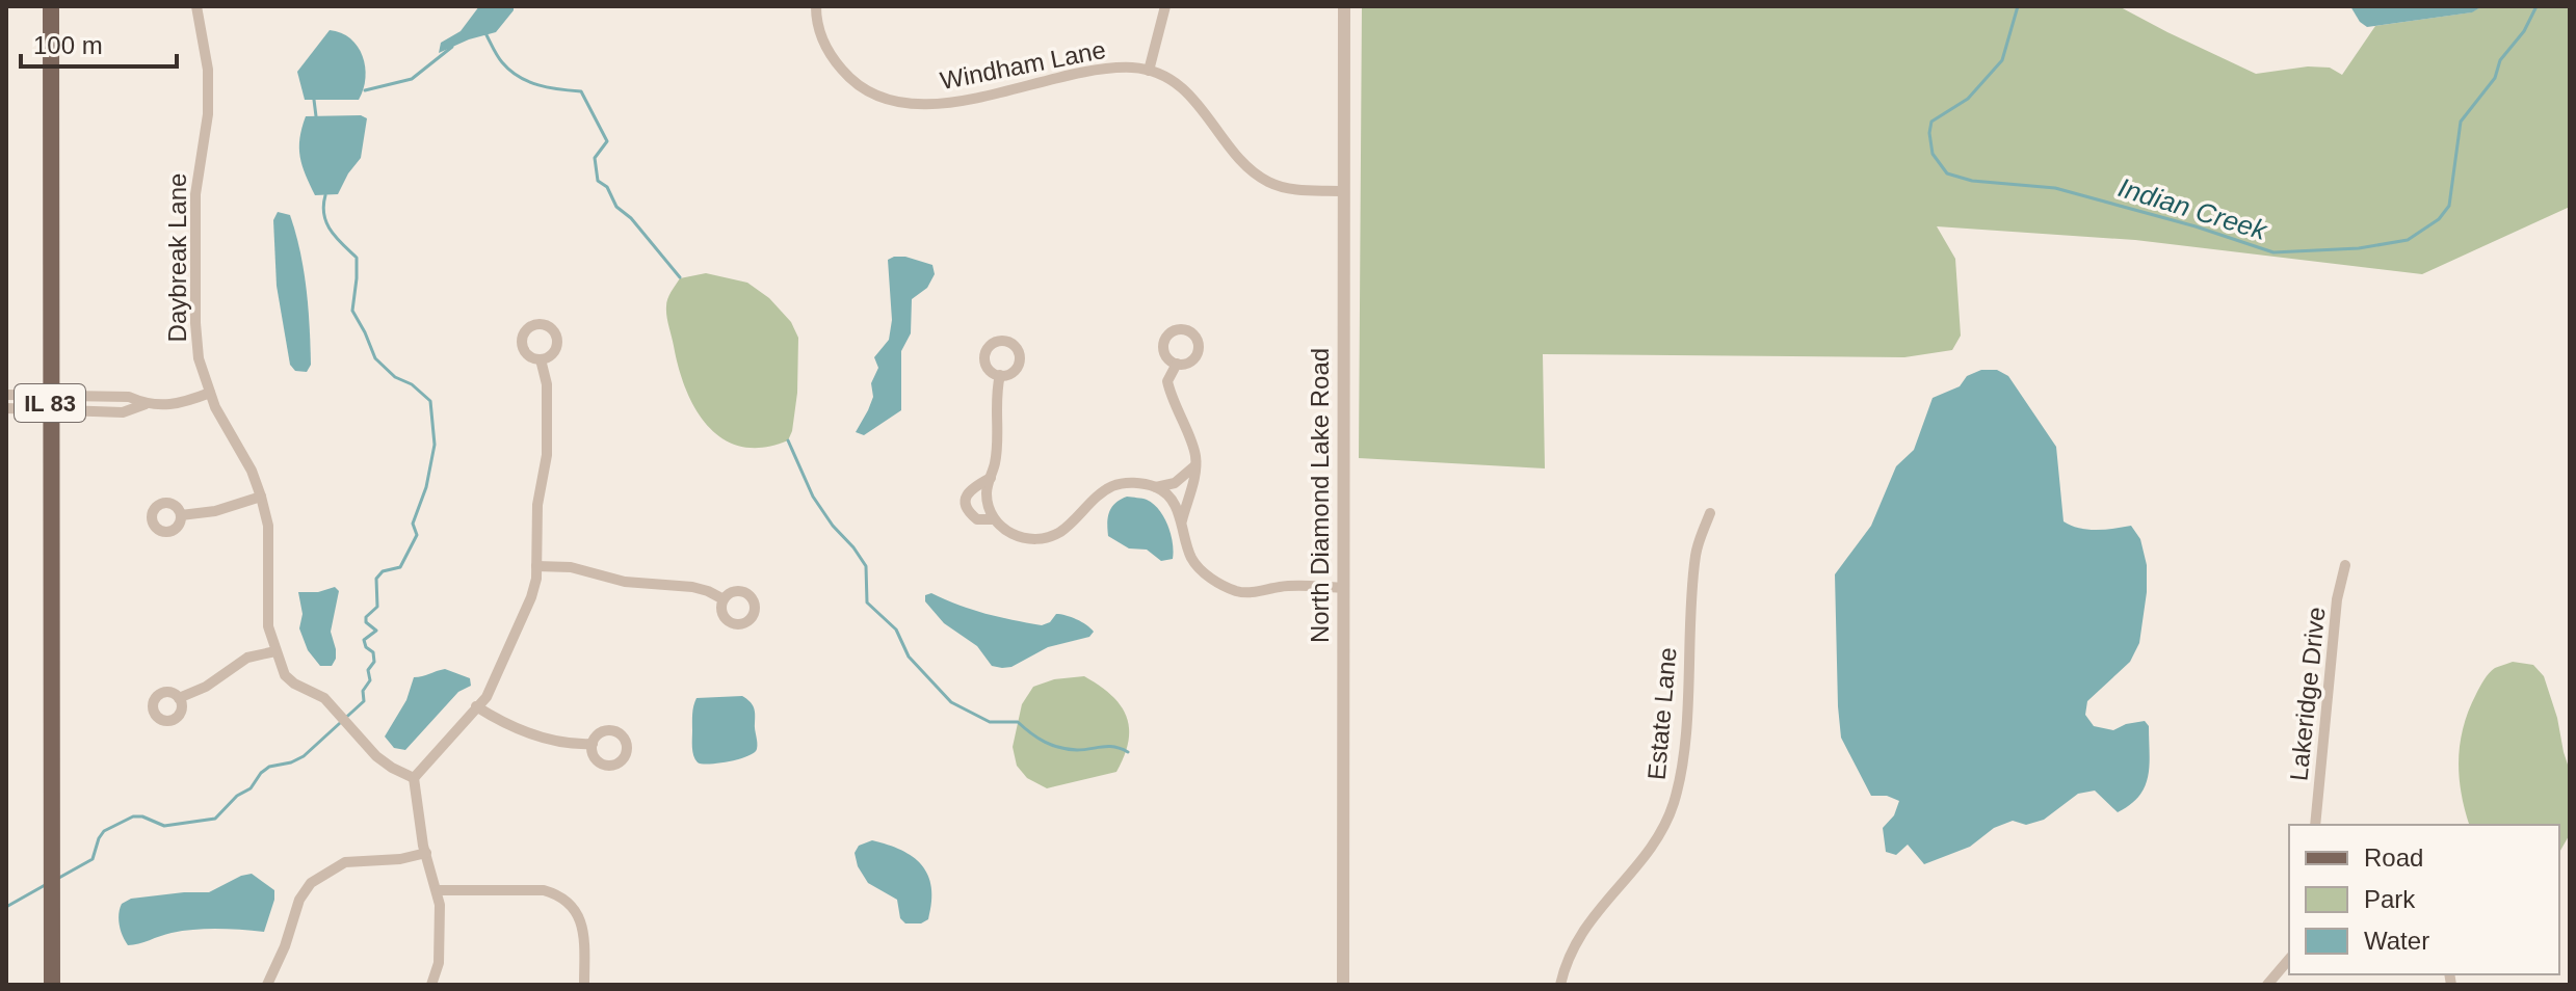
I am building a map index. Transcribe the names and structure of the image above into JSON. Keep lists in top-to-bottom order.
{
  "streets": {
    "main road": ["IL 83"],
    "street": [
      "Windham Lane",
      "Daybreak Lane",
      "North Diamond Lake Road",
      "Lakeridge Drive",
      "Estate Lane"
    ]
  },
  "crossings": [
    ["Windham Lane", "North Diamond Lake Road"]
  ],
  "water": ["Indian Creek"],
  "legend": ["Road", "Park", "Water"],
  "scale_bar": "100 m"
}
